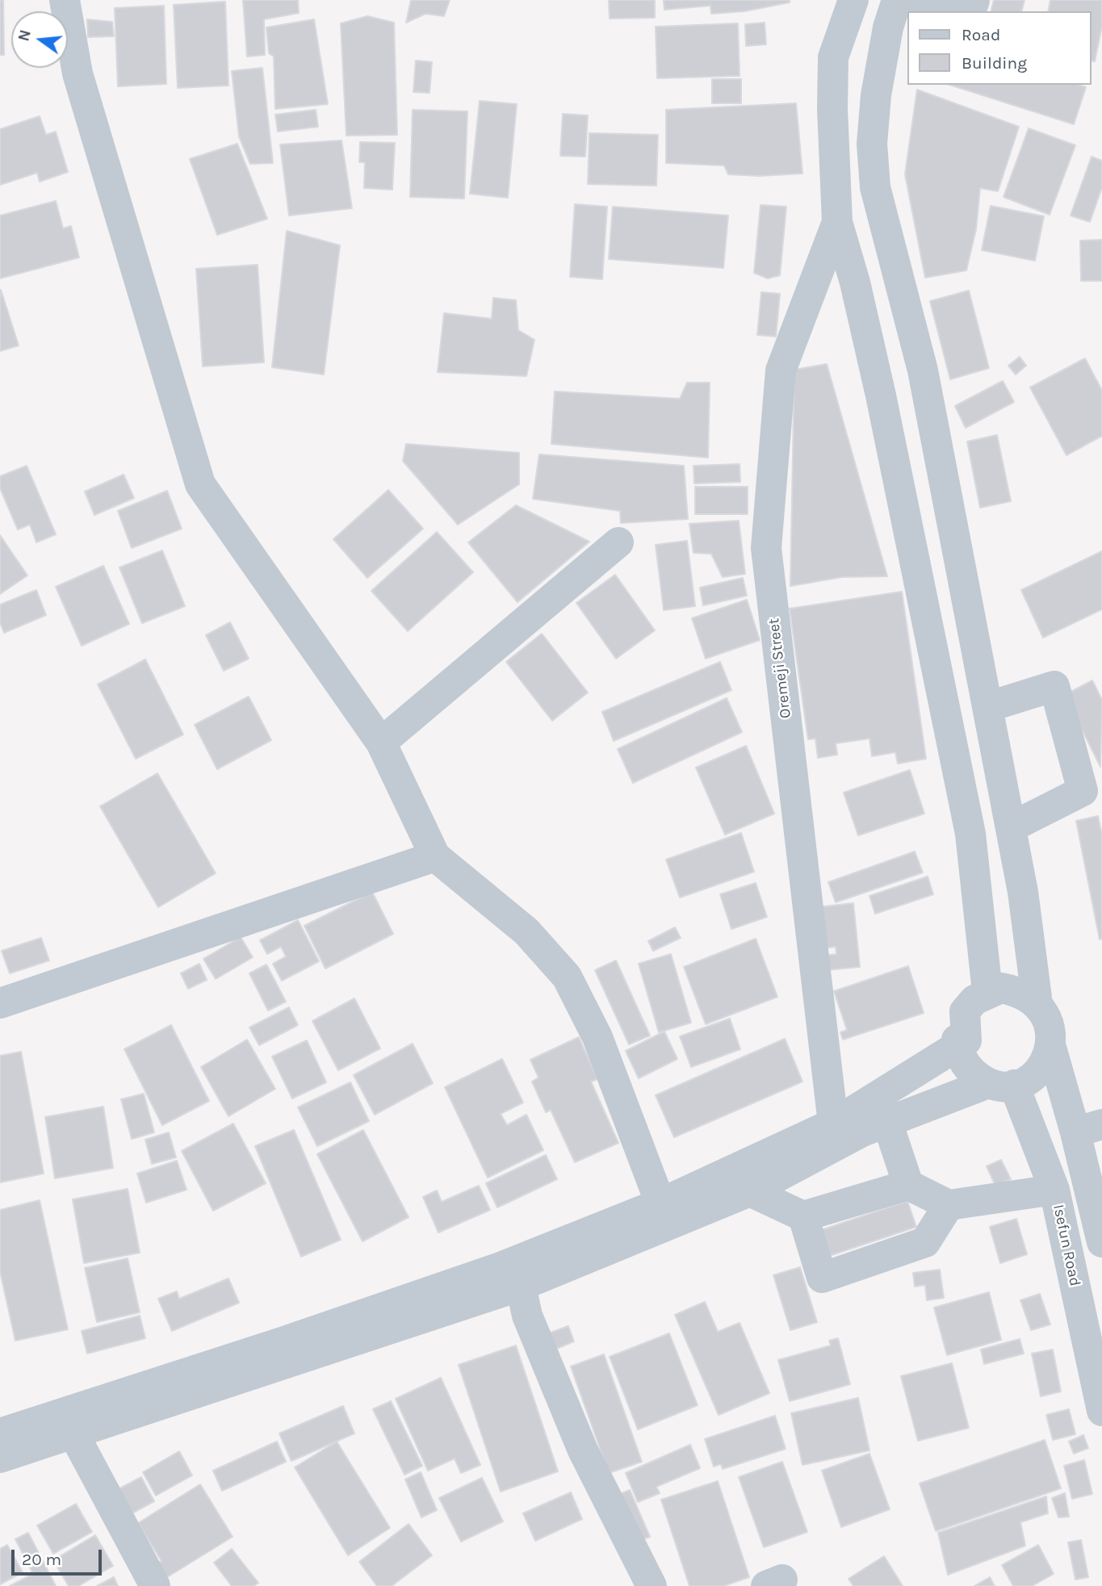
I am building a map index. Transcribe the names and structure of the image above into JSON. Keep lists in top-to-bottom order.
{
  "streets": {
    "street": ["Oremeji Street", "Isefun Road"]
  },
  "legend": ["Road", "Building"],
  "scale_bar": "20 m",
  "north": "left"
}
